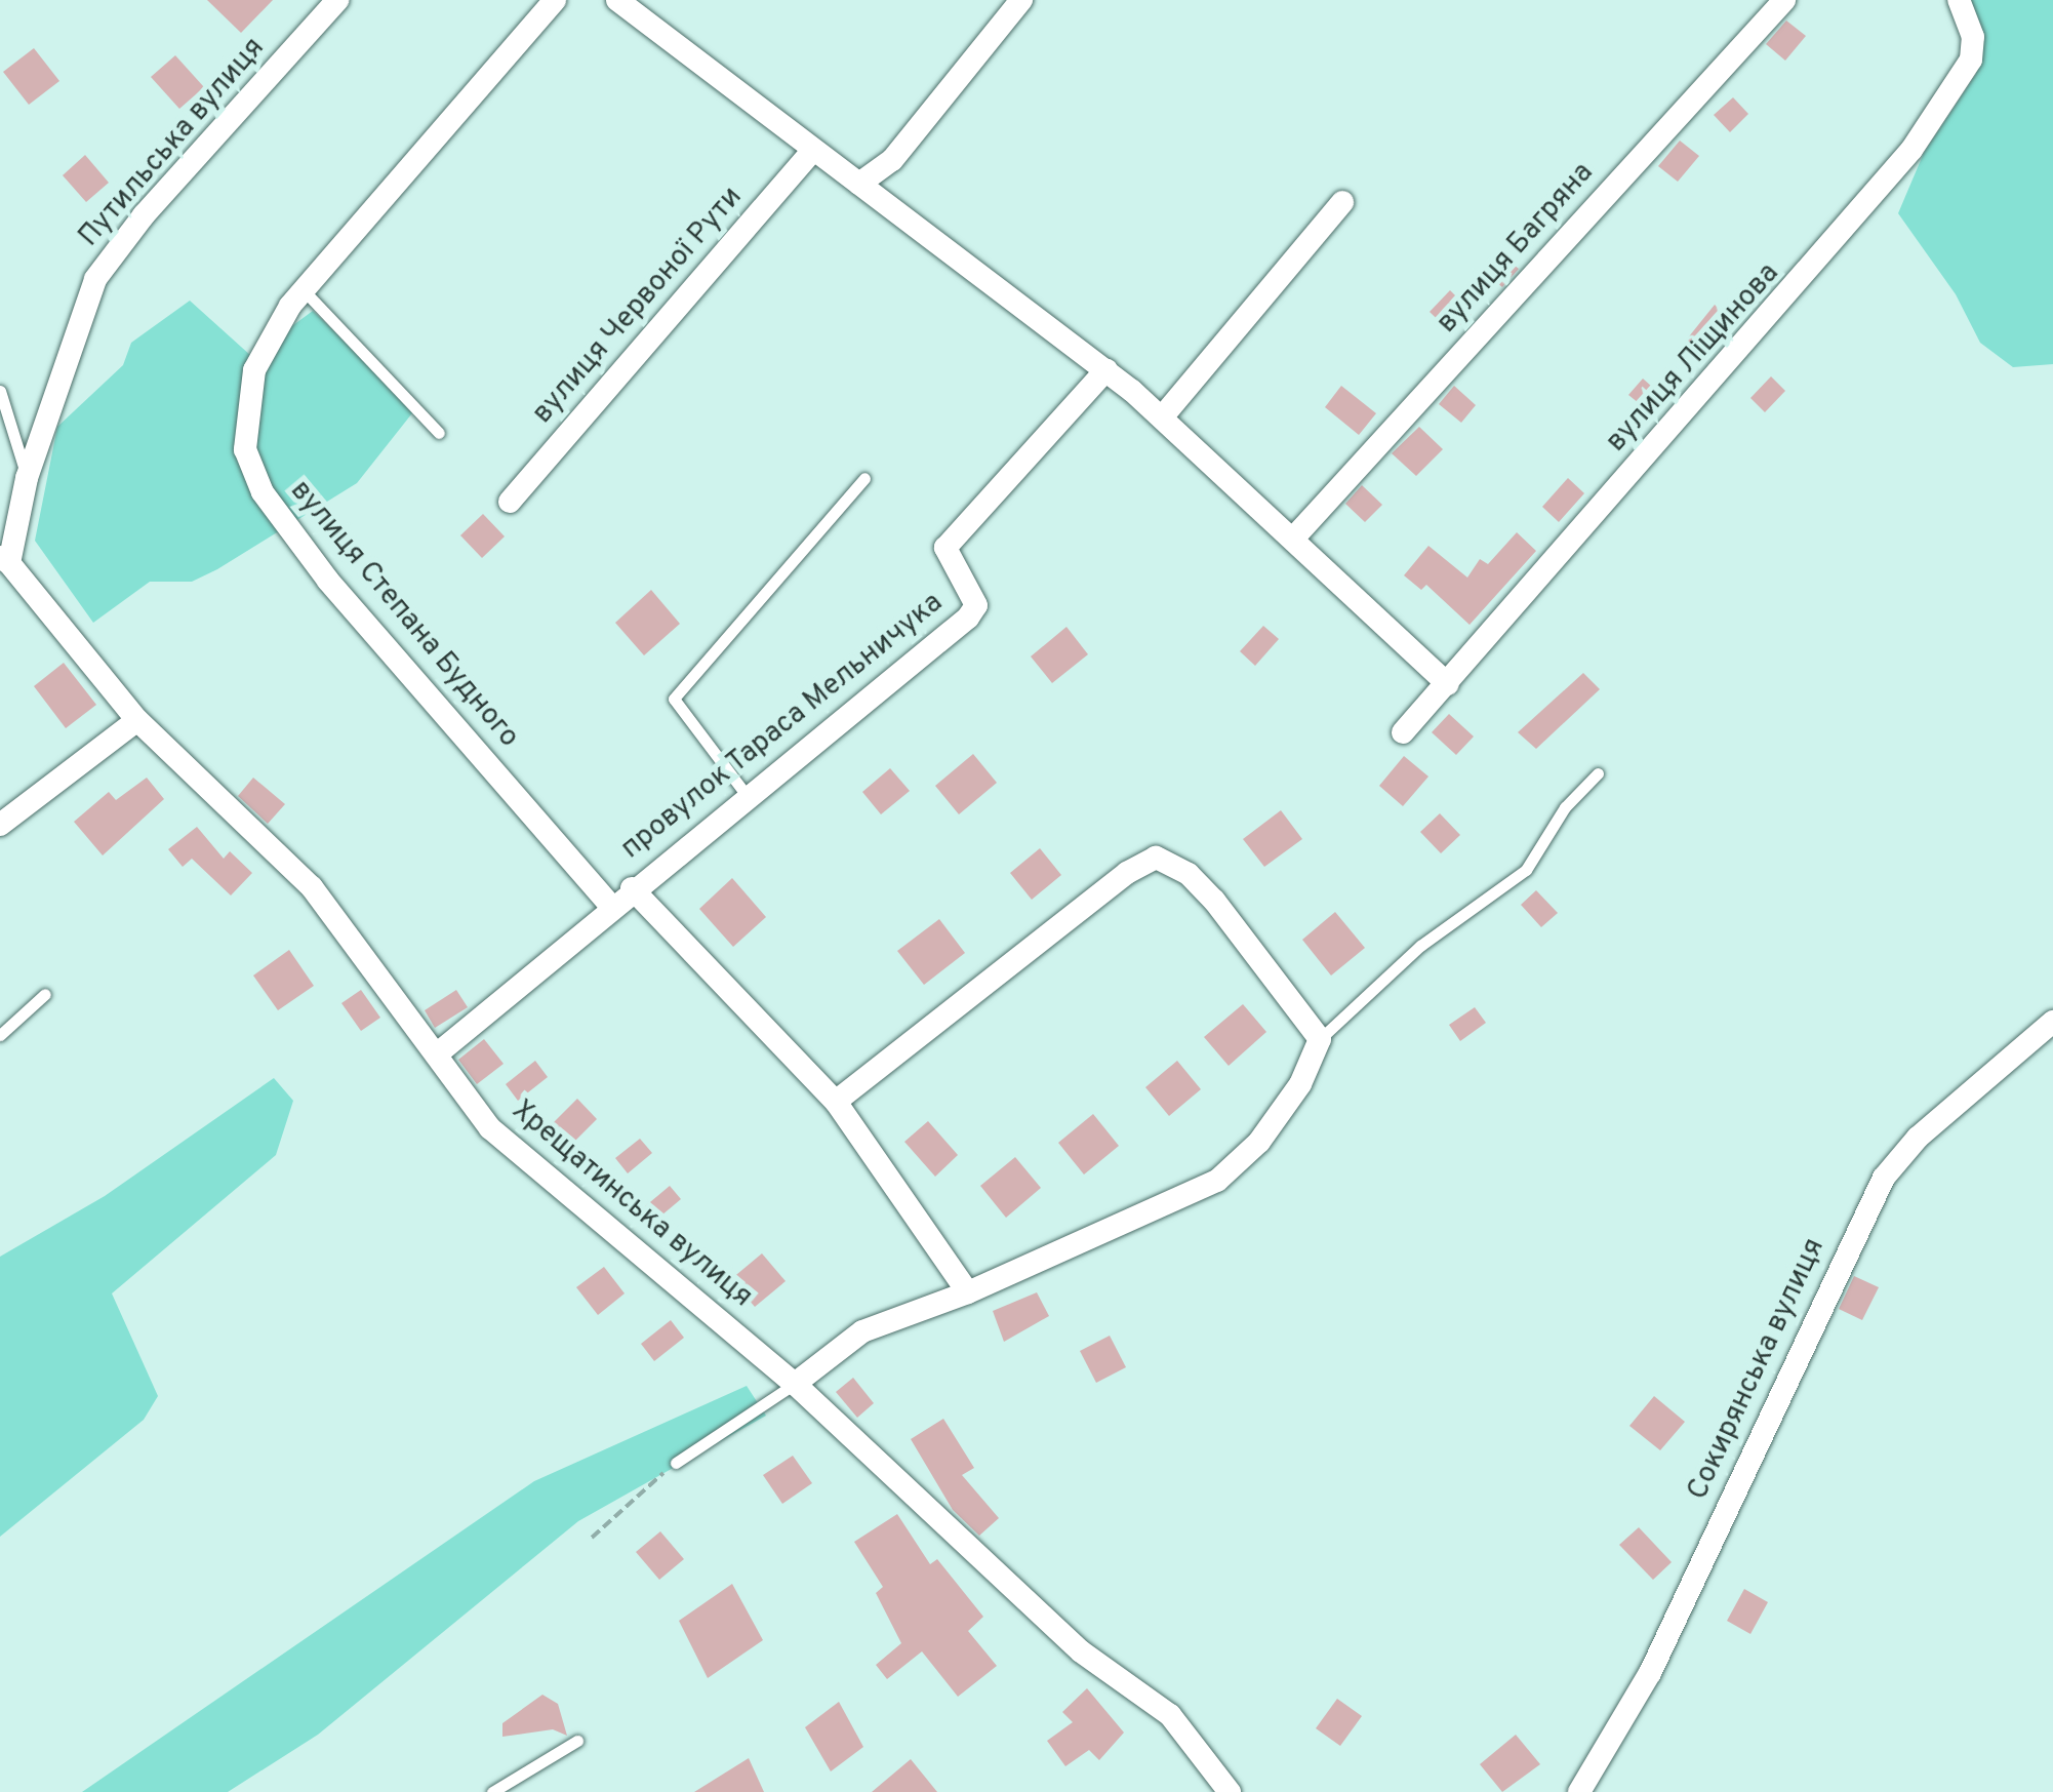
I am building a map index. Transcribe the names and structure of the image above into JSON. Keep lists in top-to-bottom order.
{
  "streets": {
    "street": [
      "Путильська вулиця",
      "вулиця Багряна",
      "вулиця Червоної Рути",
      "вулиця Ліщинова",
      "вулиця Степана Будного",
      "провулок Тараса Мельничука",
      "Хрещатинська вулиця",
      "Сокирянська вулиця"
    ]
  },
  "crossings": [
    ["Путильська вулиця", "Хрещатинська вулиця"],
    ["вулиця Степана Будного", "провулок Тараса Мельничука"],
    ["провулок Тараса Мельничука", "Хрещатинська вулиця"]
  ]
}
